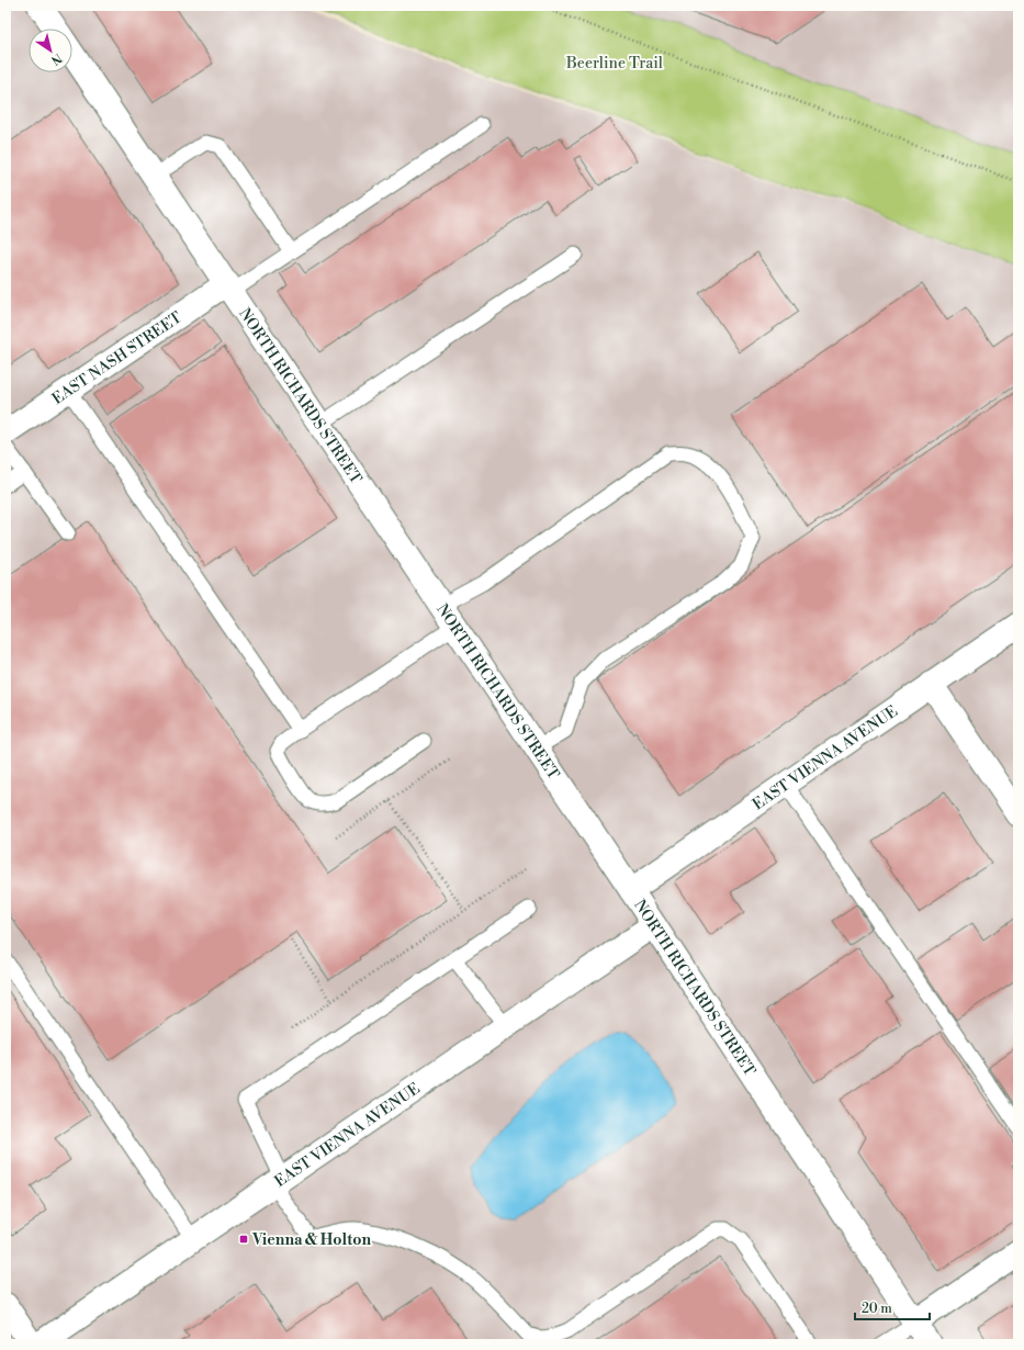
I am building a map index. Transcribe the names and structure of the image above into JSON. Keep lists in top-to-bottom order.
{
  "streets": {
    "street": ["EAST NASH STREET", "NORTH RICHARDS STREET", "EAST VIENNA AVENUE"]
  },
  "crossings": [
    ["EAST NASH STREET", "NORTH RICHARDS STREET"],
    ["NORTH RICHARDS STREET", "EAST VIENNA AVENUE"]
  ],
  "parks": ["Beerline Trail"],
  "places": {
    "transit": ["Vienna & Holton"]
  },
  "scale_bar": "20 m",
  "north": "bottom right"
}
